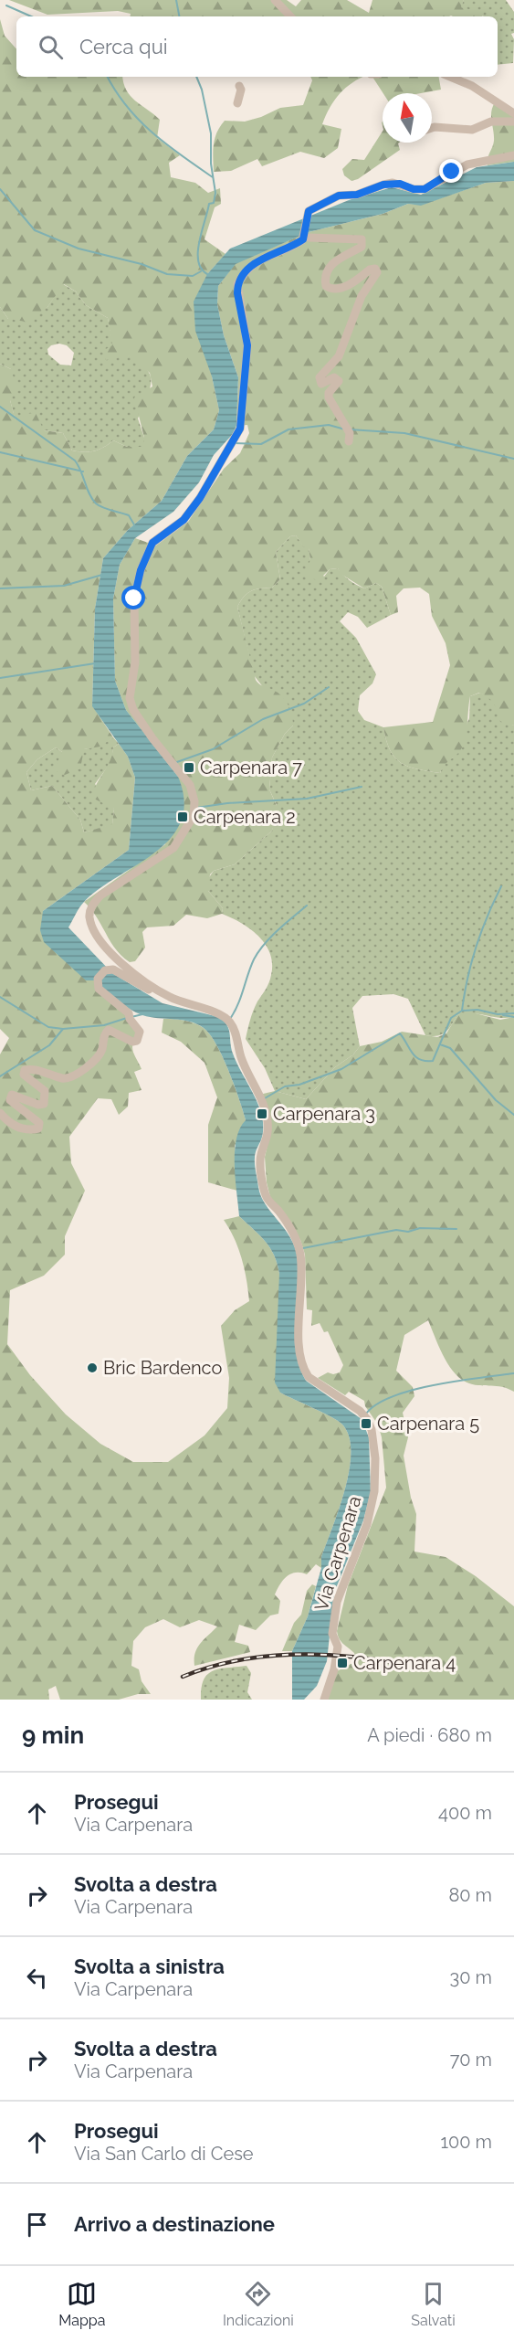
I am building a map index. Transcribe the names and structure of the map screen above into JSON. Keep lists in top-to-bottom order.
{
  "streets": {
    "street": ["Via Carpenara"]
  },
  "places": {
    "transit": [
      "Carpenara 7",
      "Carpenara 2",
      "Carpenara 3",
      "Carpenara 5",
      "Carpenara 4"
    ],
    "other": ["Bric Bardenco"]
  },
  "north": "top",
  "page": {
    "search": "Cerca qui",
    "heading": ["9 min", "A piedi · 680 m"],
    "list": [
      ["Prosegui", "Via Carpenara", "400 m"],
      ["Svolta a destra", "Via Carpenara", "80 m"],
      ["Svolta a sinistra", "Via Carpenara", "30 m"],
      ["Svolta a destra", "Via Carpenara", "70 m"],
      ["Prosegui", "Via San Carlo di Cese", "100 m"],
      "Arrivo a destinazione"
    ],
    "nav": ["Mappa", "Indicazioni", "Salvati"]
  }
}
